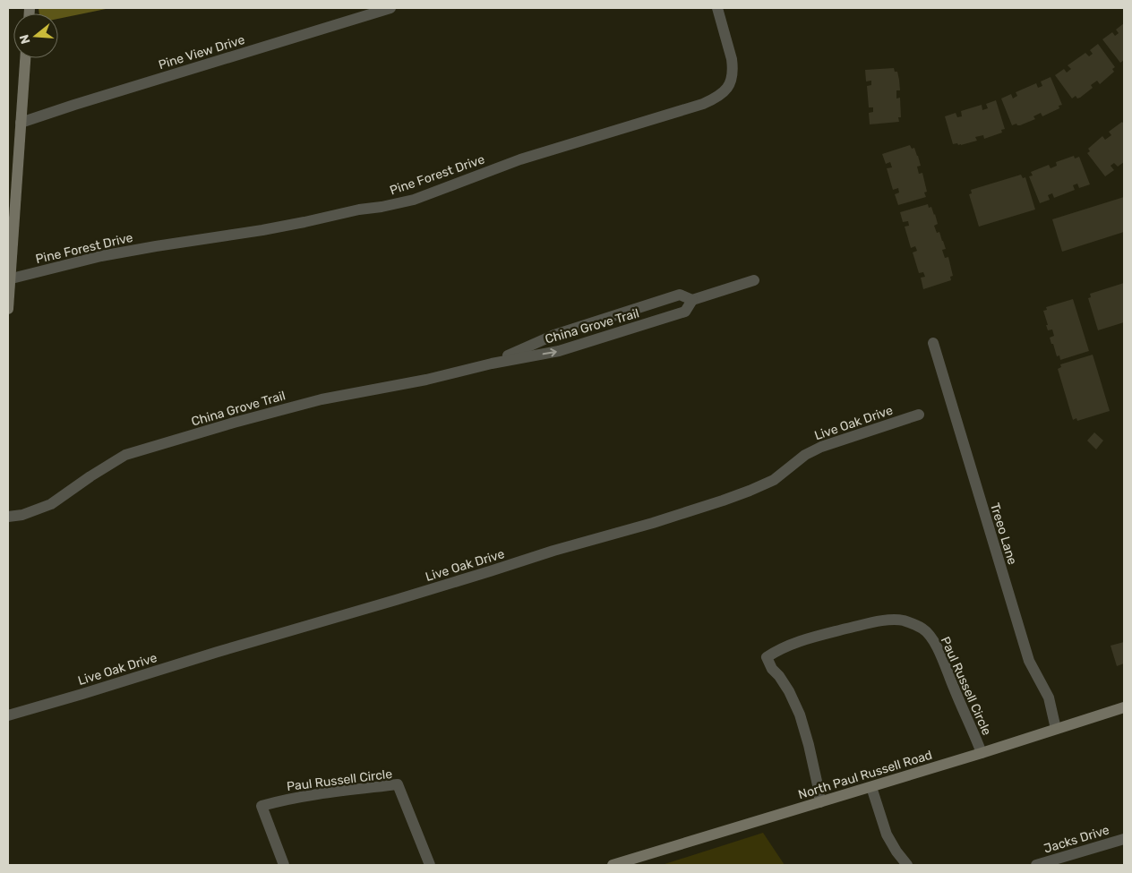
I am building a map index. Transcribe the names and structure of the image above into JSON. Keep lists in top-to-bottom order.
{
  "streets": {
    "street": [
      "Pine View Drive",
      "Pine Forest Drive",
      "China Grove Trail",
      "Live Oak Drive",
      "Treeo Lane",
      "Paul Russell Circle",
      "North Paul Russell Road",
      "Jacks Drive"
    ]
  },
  "crossings": [
    ["Treeo Lane", "North Paul Russell Road"],
    ["Paul Russell Circle", "North Paul Russell Road"]
  ],
  "north": "left"
}
